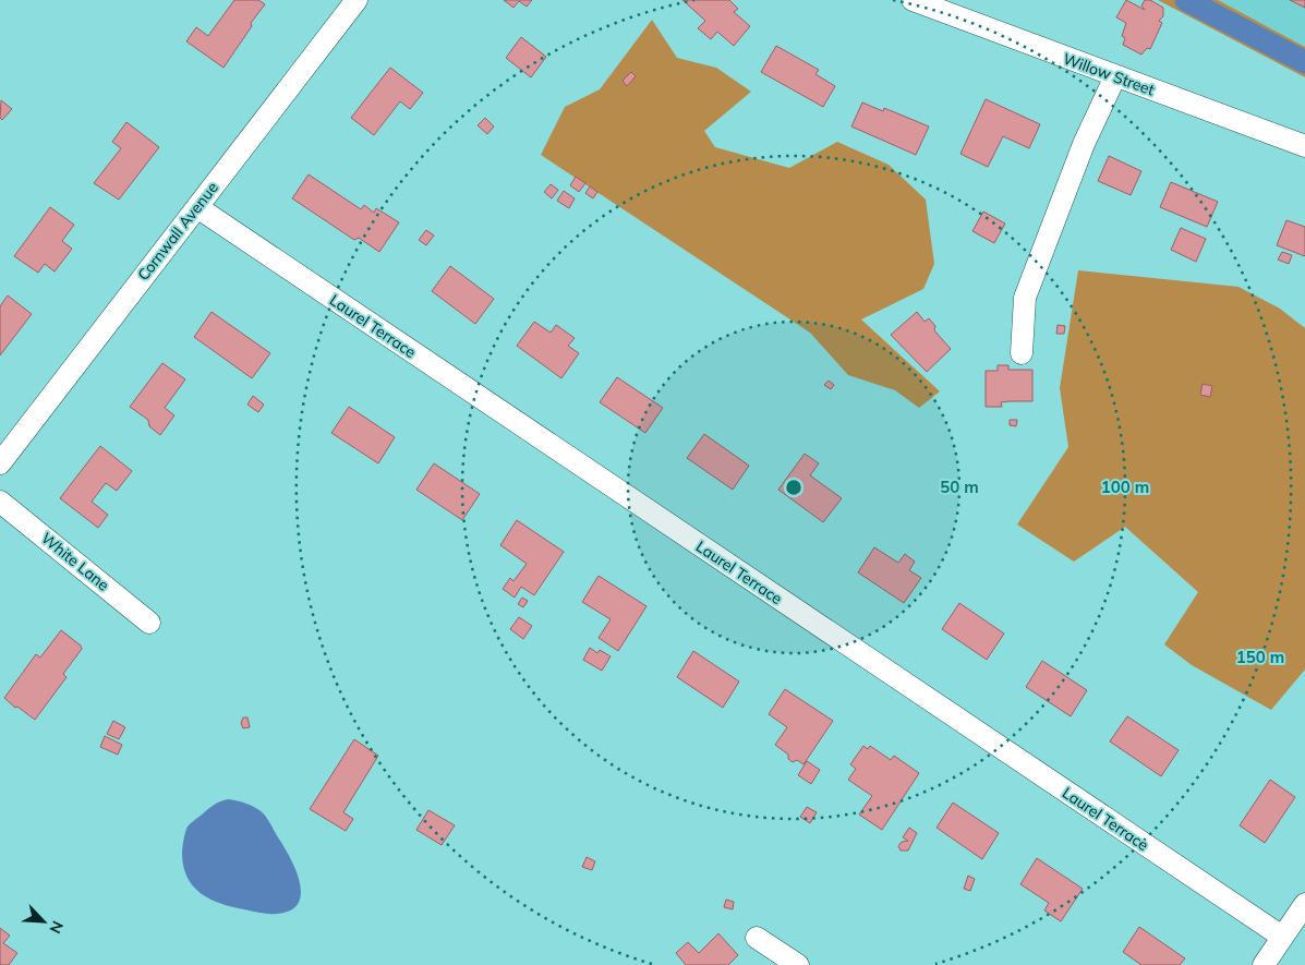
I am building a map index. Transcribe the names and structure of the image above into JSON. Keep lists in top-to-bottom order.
{
  "streets": {
    "street": [
      "Willow Street",
      "Cornwall Avenue",
      "Laurel Terrace",
      "White Lane"
    ]
  },
  "crossings": [
    ["Cornwall Avenue", "Laurel Terrace"]
  ],
  "north": "bottom right",
  "rings": ["50 m", "100 m", "150 m"]
}
